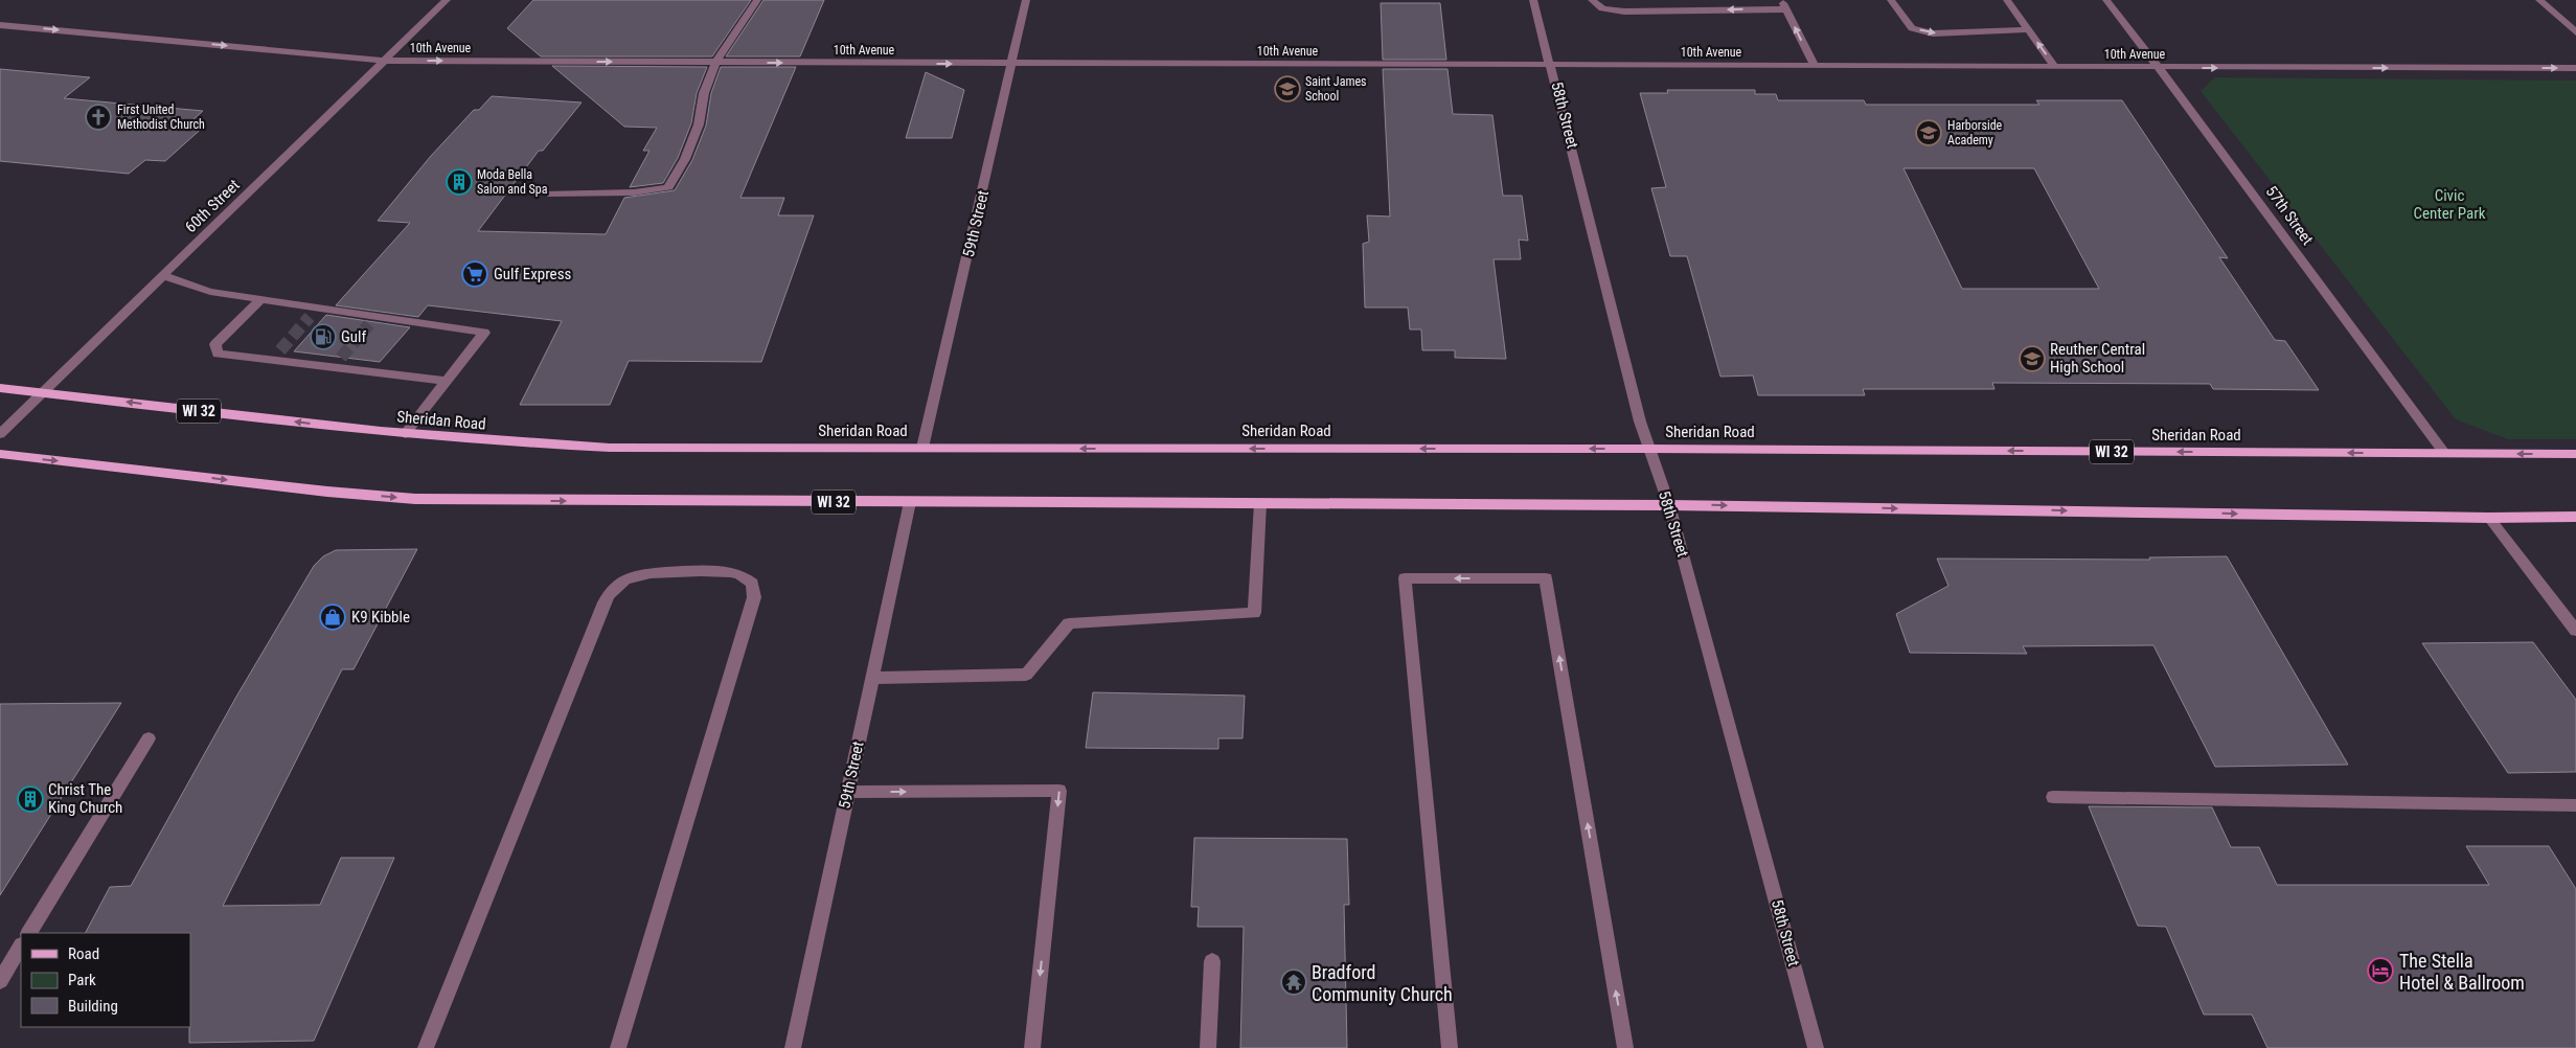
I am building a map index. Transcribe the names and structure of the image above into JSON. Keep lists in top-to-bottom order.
{
  "streets": {
    "main road": ["WI 32", "Sheridan Road"],
    "street": [
      "10th Avenue",
      "58th Street",
      "60th Street",
      "57th Street",
      "59th Street"
    ]
  },
  "crossings": [
    ["10th Avenue", "58th Street"],
    ["10th Avenue", "60th Street"],
    ["10th Avenue", "57th Street"],
    ["10th Avenue", "59th Street"],
    ["58th Street", "WI 32"],
    ["58th Street", "Sheridan Road"],
    ["60th Street", "Sheridan Road"],
    ["57th Street", "Sheridan Road"],
    ["59th Street", "WI 32"],
    ["59th Street", "Sheridan Road"]
  ],
  "one_way": ["10th Avenue"],
  "parks": ["Civic Center Park"],
  "places": {
    "school or university": ["Saint James School", "Harborside Academy", "Reuther Central High School"],
    "church": ["First United Methodist Church"],
    "building": ["Moda Bella Salon and Spa", "Christ The King Church"],
    "supermarket": ["Gulf Express"],
    "fuel station": ["Gulf"],
    "shop": ["K9 Kibble"],
    "hotel": ["The Stella Hotel & Ballroom"],
    "temple": ["Bradford Community Church"]
  },
  "legend": ["Road", "Park", "Building"]
}
